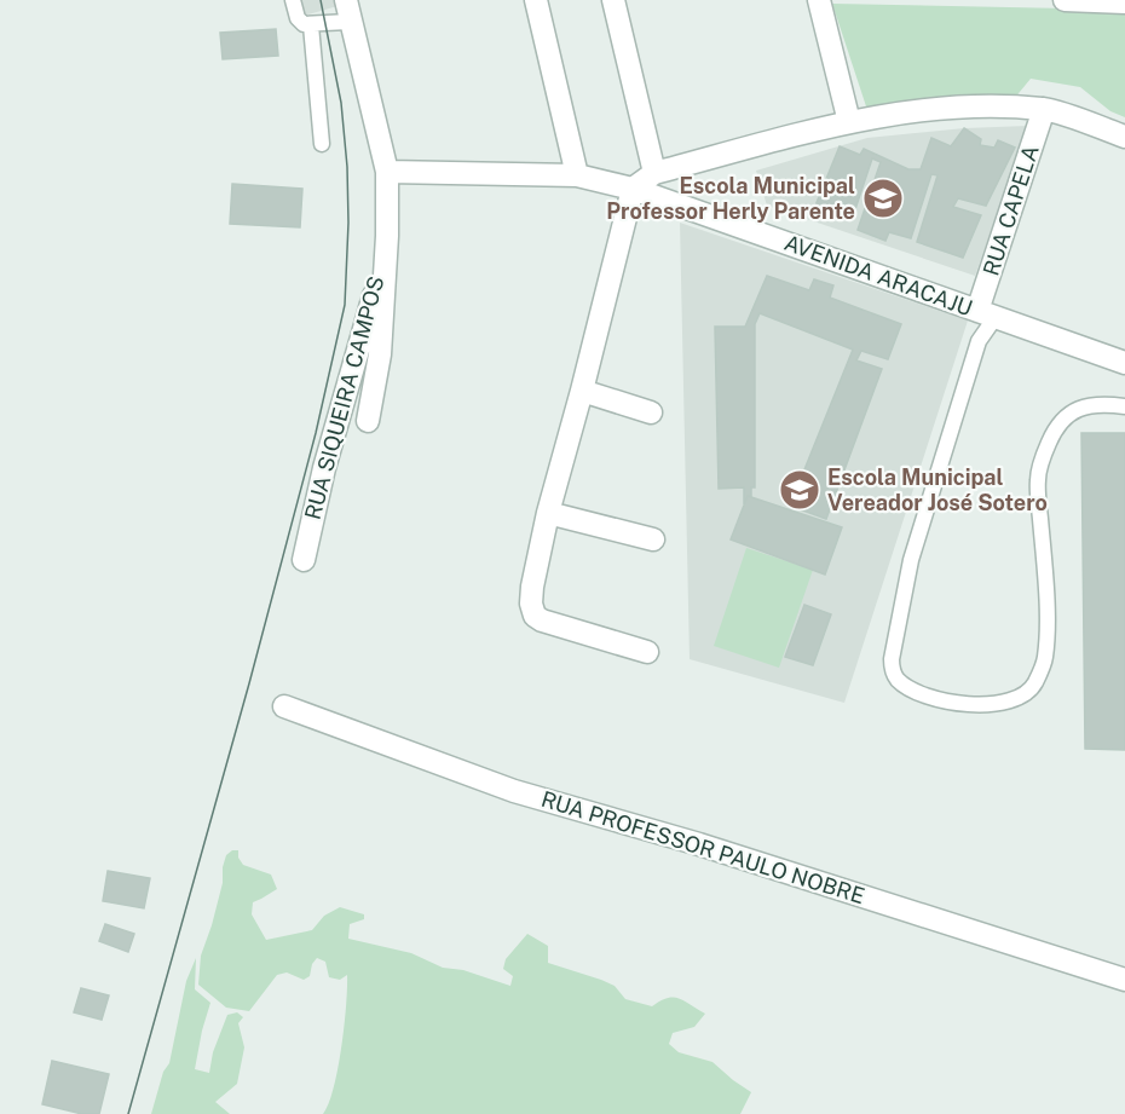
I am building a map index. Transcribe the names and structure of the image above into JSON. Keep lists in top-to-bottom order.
{
  "streets": {
    "street": [
      "RUA CAPELA",
      "AVENIDA ARACAJU",
      "RUA SIQUEIRA CAMPOS",
      "RUA PROFESSOR PAULO NOBRE"
    ]
  },
  "crossings": [
    ["RUA CAPELA", "AVENIDA ARACAJU"],
    ["AVENIDA ARACAJU", "RUA SIQUEIRA CAMPOS"]
  ],
  "places": {
    "school or university": ["Escola Municipal Professor Herly Parente", "Escola Municipal Vereador José Sotero"]
  }
}
